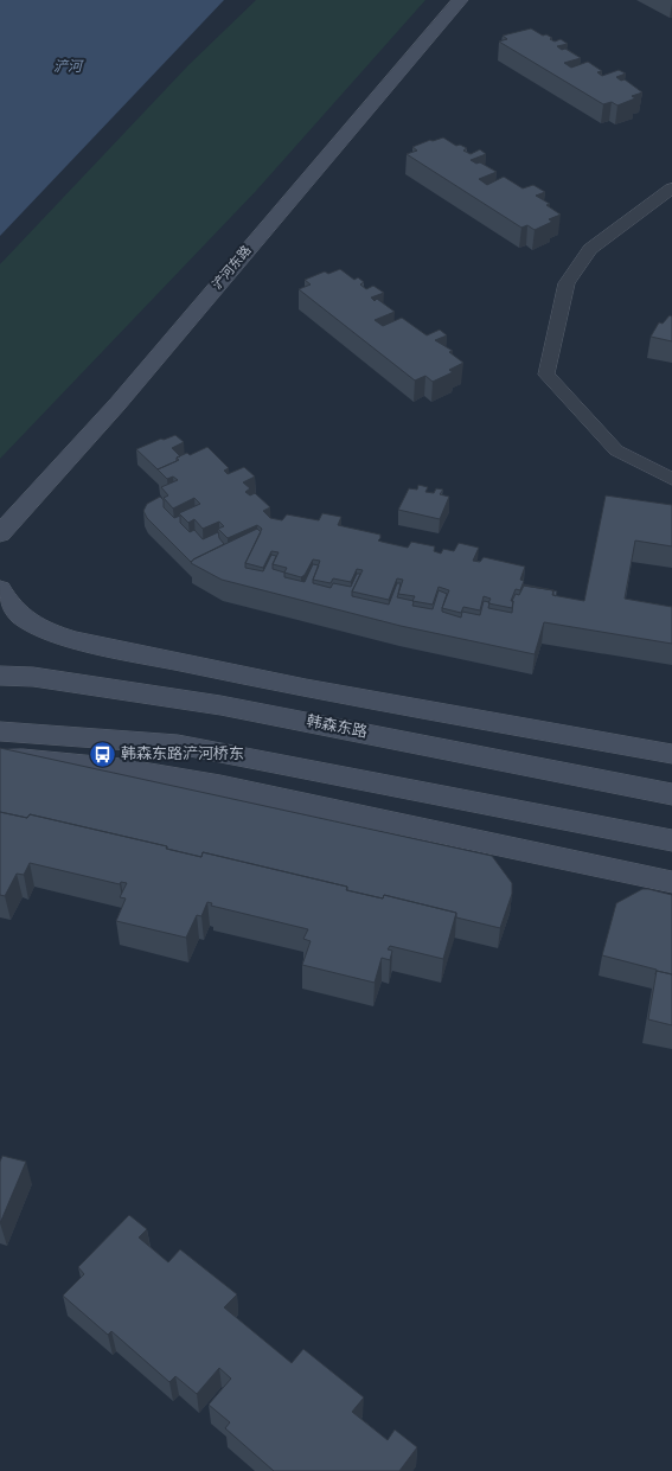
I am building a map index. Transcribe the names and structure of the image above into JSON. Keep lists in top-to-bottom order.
{
  "streets": {
    "main road": ["浐河东路", "韩森东路"]
  },
  "water": ["浐河"],
  "places": {
    "bus stop": ["韩森东路浐河桥东"]
  }
}
